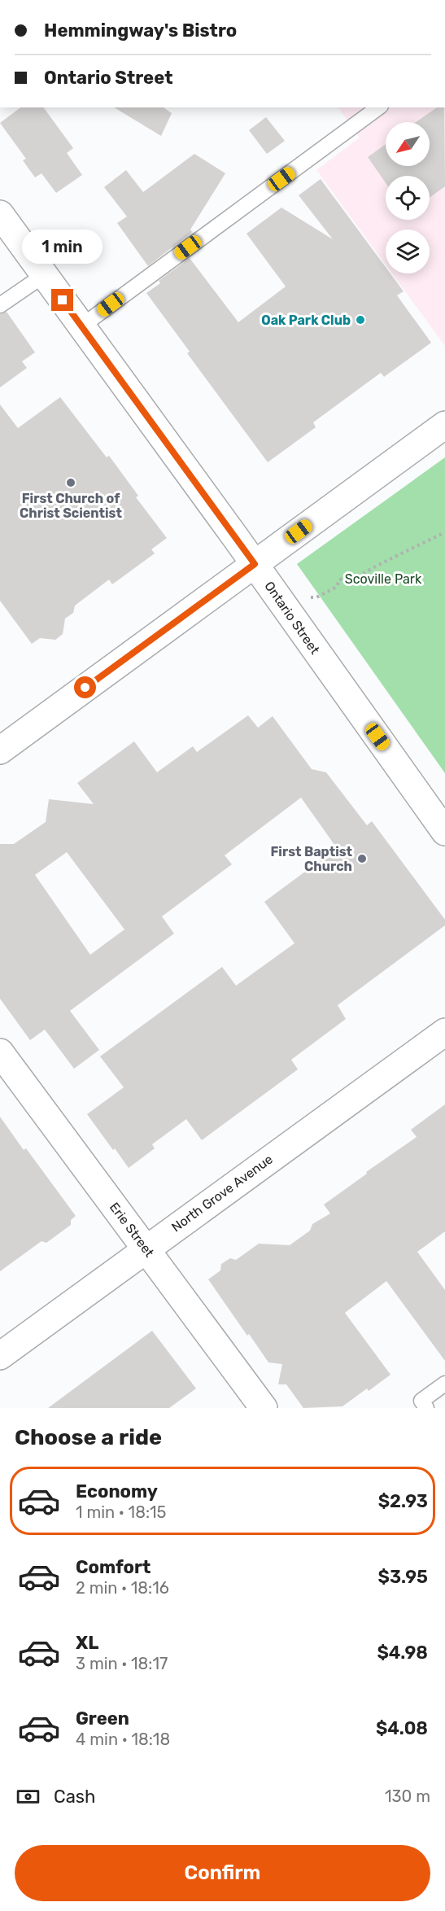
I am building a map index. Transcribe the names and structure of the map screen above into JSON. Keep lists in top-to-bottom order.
{
  "streets": {
    "street": ["Ontario Street", "North Grove Avenue", "Erie Street"]
  },
  "crossings": [
    ["North Grove Avenue", "Erie Street"]
  ],
  "parks": ["Scoville Park"],
  "places": ["Oak Park Club", "First Church of Christ Scientist", "First Baptist Church"],
  "north": "bottom left",
  "page": {
    "banner": ["Hemmingway's Bistro", "Ontario Street"],
    "bubble": "1 min",
    "heading": "Choose a ride",
    "list": [
      {
        "name": "Economy",
        "note": "1 min · 18:15",
        "value": "$2.93"
      },
      {
        "name": "Comfort",
        "note": "2 min · 18:16",
        "value": "$3.95"
      },
      {
        "name": "XL",
        "note": "3 min · 18:17",
        "value": "$4.98"
      },
      {
        "name": "Green",
        "note": "4 min · 18:18",
        "value": "$4.08"
      }
    ],
    "pay": ["Cash", "130 m"],
    "buttons": "Confirm"
  }
}
